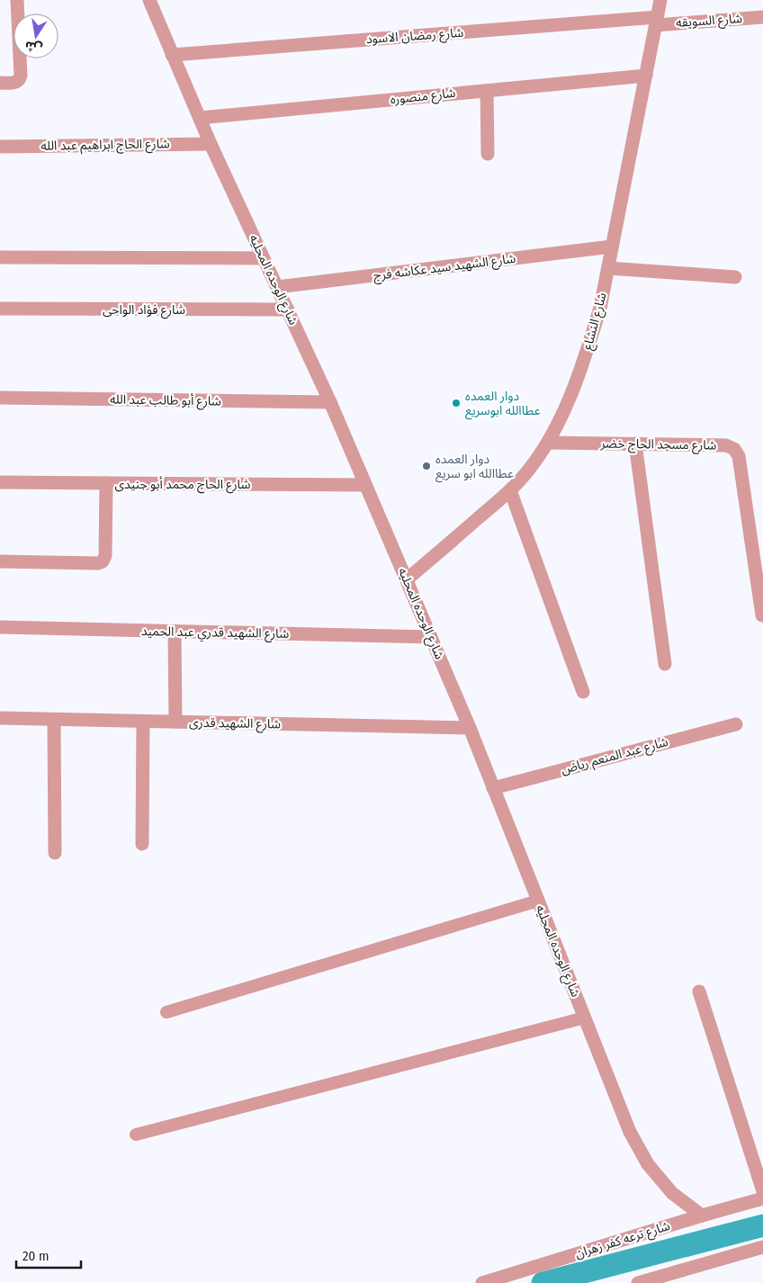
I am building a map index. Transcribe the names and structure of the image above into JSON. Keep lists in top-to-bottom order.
{
  "streets": {
    "street": [
      "شارع السويقه",
      "شارع رمضان الاسود",
      "شارع منصوره",
      "شارع الحاج ابراهيم عبد الله",
      "شارع الشهيد سيد عكاشه فرج",
      "شارع الوحده المحليه",
      "شارع فؤاد الواحى",
      "شارع النشاع",
      "شارع أبو طالب عبد الله",
      "شارع مسجد الحاج خضر",
      "شارع الحاج محمد أبو جنيدى",
      "شارع الشهيد قدري عبد الحميد",
      "شارع الشهيد قدرى",
      "شارع عبد المنعم رياض",
      "شارع ترعه كفر زهران"
    ]
  },
  "crossings": [
    ["شارع السويقه", "شارع رمضان الاسود"],
    ["شارع السويقه", "شارع النشاع"],
    ["شارع رمضان الاسود", "شارع الوحده المحليه"],
    ["شارع رمضان الاسود", "شارع النشاع"],
    ["شارع منصوره", "شارع الوحده المحليه"],
    ["شارع منصوره", "شارع النشاع"],
    ["شارع الحاج ابراهيم عبد الله", "شارع الوحده المحليه"],
    ["شارع الشهيد سيد عكاشه فرج", "شارع الوحده المحليه"],
    ["شارع الشهيد سيد عكاشه فرج", "شارع النشاع"],
    ["شارع الوحده المحليه", "شارع فؤاد الواحى"],
    ["شارع الوحده المحليه", "شارع النشاع"],
    ["شارع الوحده المحليه", "شارع أبو طالب عبد الله"],
    ["شارع الوحده المحليه", "شارع الحاج محمد أبو جنيدى"],
    ["شارع الوحده المحليه", "شارع الشهيد قدري عبد الحميد"],
    ["شارع الوحده المحليه", "شارع الشهيد قدرى"],
    ["شارع الوحده المحليه", "شارع عبد المنعم رياض"],
    ["شارع الوحده المحليه", "شارع ترعه كفر زهران"],
    ["شارع النشاع", "شارع مسجد الحاج خضر"]
  ],
  "places": ["دوار العمده عطاالله ابوسريع", "دوار العمده عطاالله ابو سريع"],
  "scale_bar": "20 m",
  "north": "bottom"
}
